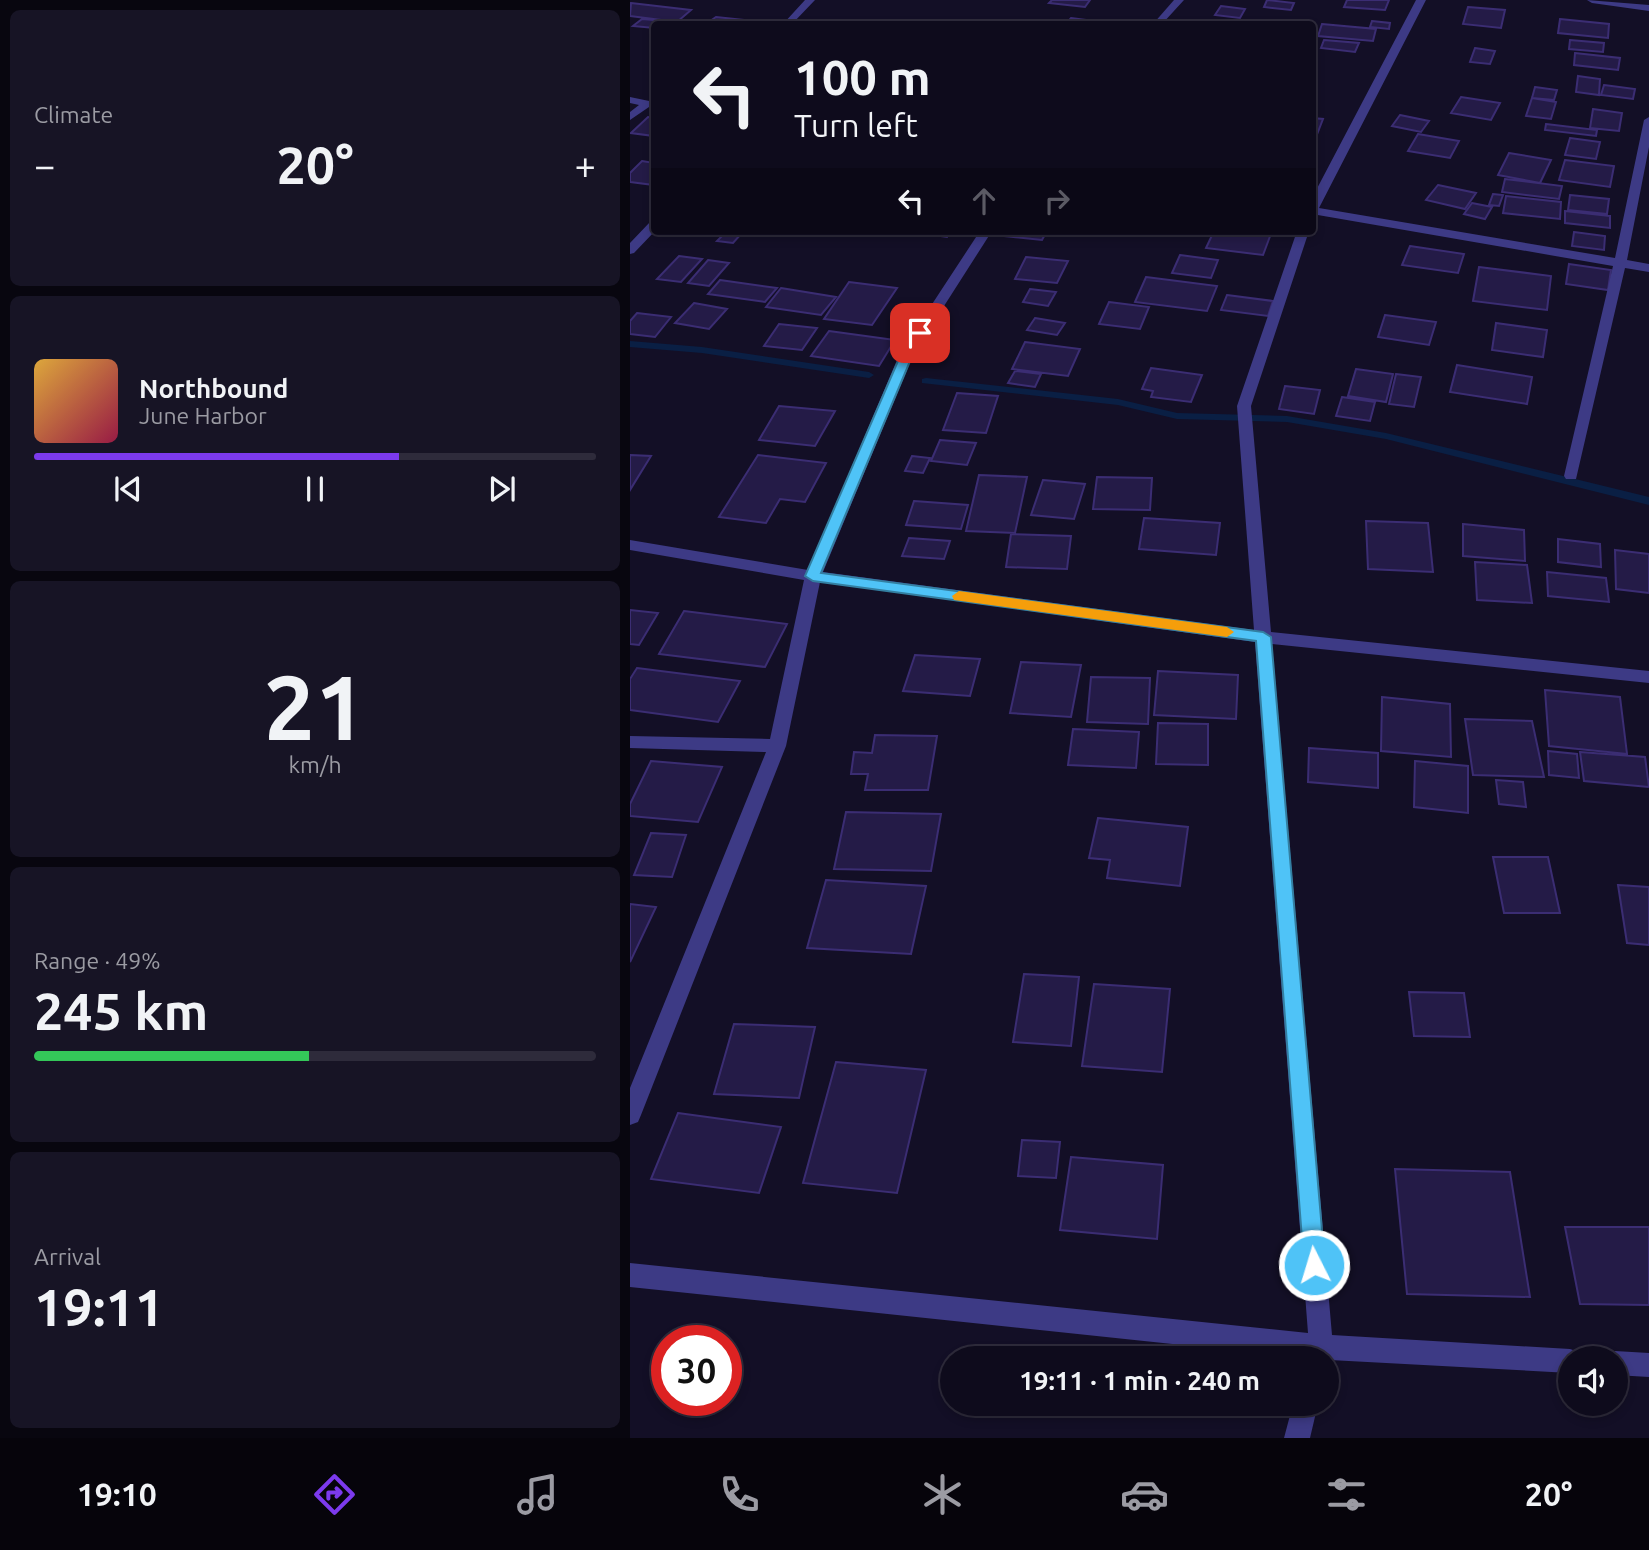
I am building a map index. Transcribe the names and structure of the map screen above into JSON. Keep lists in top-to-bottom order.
{
  "page": {
    "tile": [
      "Climate",
      ["21", "km/h"],
      ["Range · 49%", "245 km"],
      ["Arrival", "19:11"]
    ],
    "turn": ["100 m", "Turn left"],
    "heat": ["−", "20°", "+"],
    "song": ["Northbound", "June Harbor"],
    "limit": "30",
    "trip": "19:11 · 1 min · 240 m",
    "tabs": ["19:10", "20°"]
  }
}
